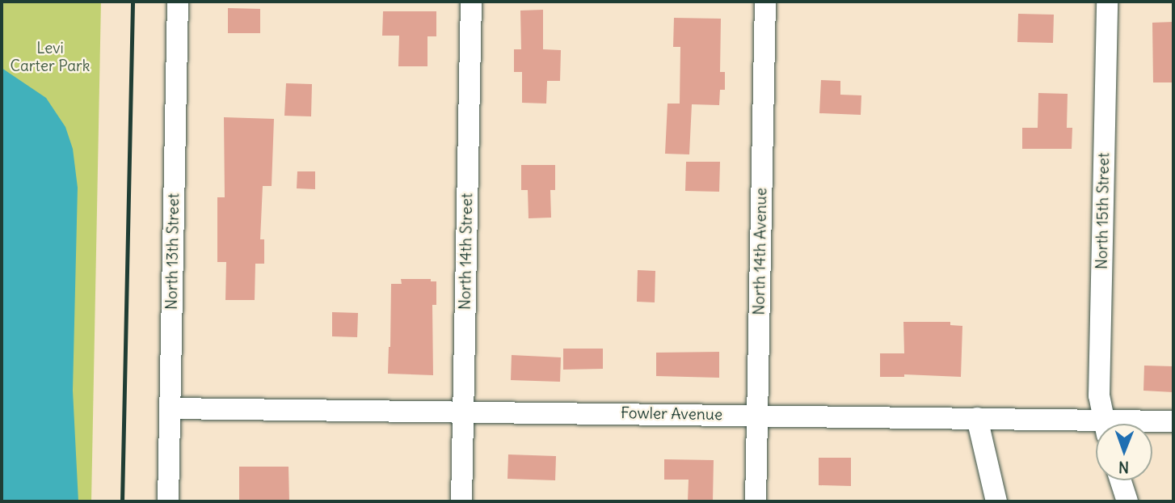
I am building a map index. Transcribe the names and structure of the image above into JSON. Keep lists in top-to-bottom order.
{
  "streets": {
    "street": [
      "North 15th Street",
      "North 13th Street",
      "North 14th Street",
      "North 14th Avenue",
      "Fowler Avenue"
    ]
  },
  "crossings": [
    ["North 13th Street", "Fowler Avenue"],
    ["North 14th Street", "Fowler Avenue"],
    ["North 14th Avenue", "Fowler Avenue"]
  ],
  "parks": ["Levi Carter Park"],
  "north": "bottom"
}
